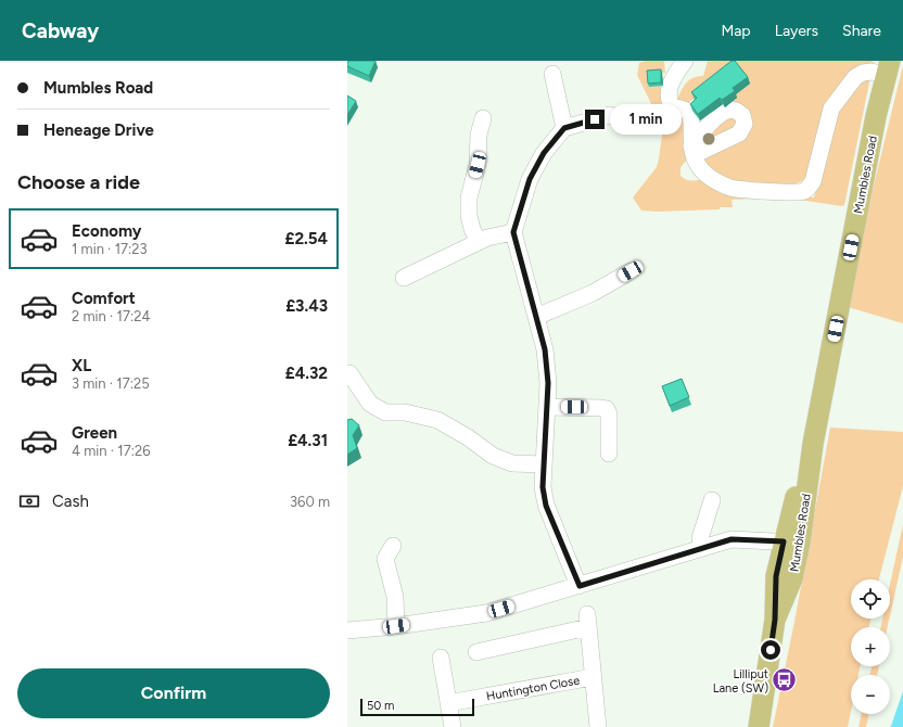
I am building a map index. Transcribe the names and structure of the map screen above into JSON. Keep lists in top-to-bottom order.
{
  "streets": {
    "main road": ["Mumbles Road"],
    "street": ["Huntington Close"]
  },
  "places": {
    "bus stop": ["Lilliput Lane (SW)"]
  },
  "scale_bar": "50 m",
  "page": {
    "header": "Cabway",
    "nav": ["Map", "Layers", "Share"],
    "banner": ["Mumbles Road", "Heneage Drive"],
    "bubble": "1 min",
    "heading": "Choose a ride",
    "list": [
      {
        "name": "Economy",
        "note": "1 min · 17:23",
        "value": "£2.54"
      },
      {
        "name": "Comfort",
        "note": "2 min · 17:24",
        "value": "£3.43"
      },
      {
        "name": "XL",
        "note": "3 min · 17:25",
        "value": "£4.32"
      },
      {
        "name": "Green",
        "note": "4 min · 17:26",
        "value": "£4.31"
      }
    ],
    "pay": ["Cash", "360 m"],
    "map_buttons": ["+", "−"],
    "buttons": "Confirm",
    "scale": "50 m"
  }
}
